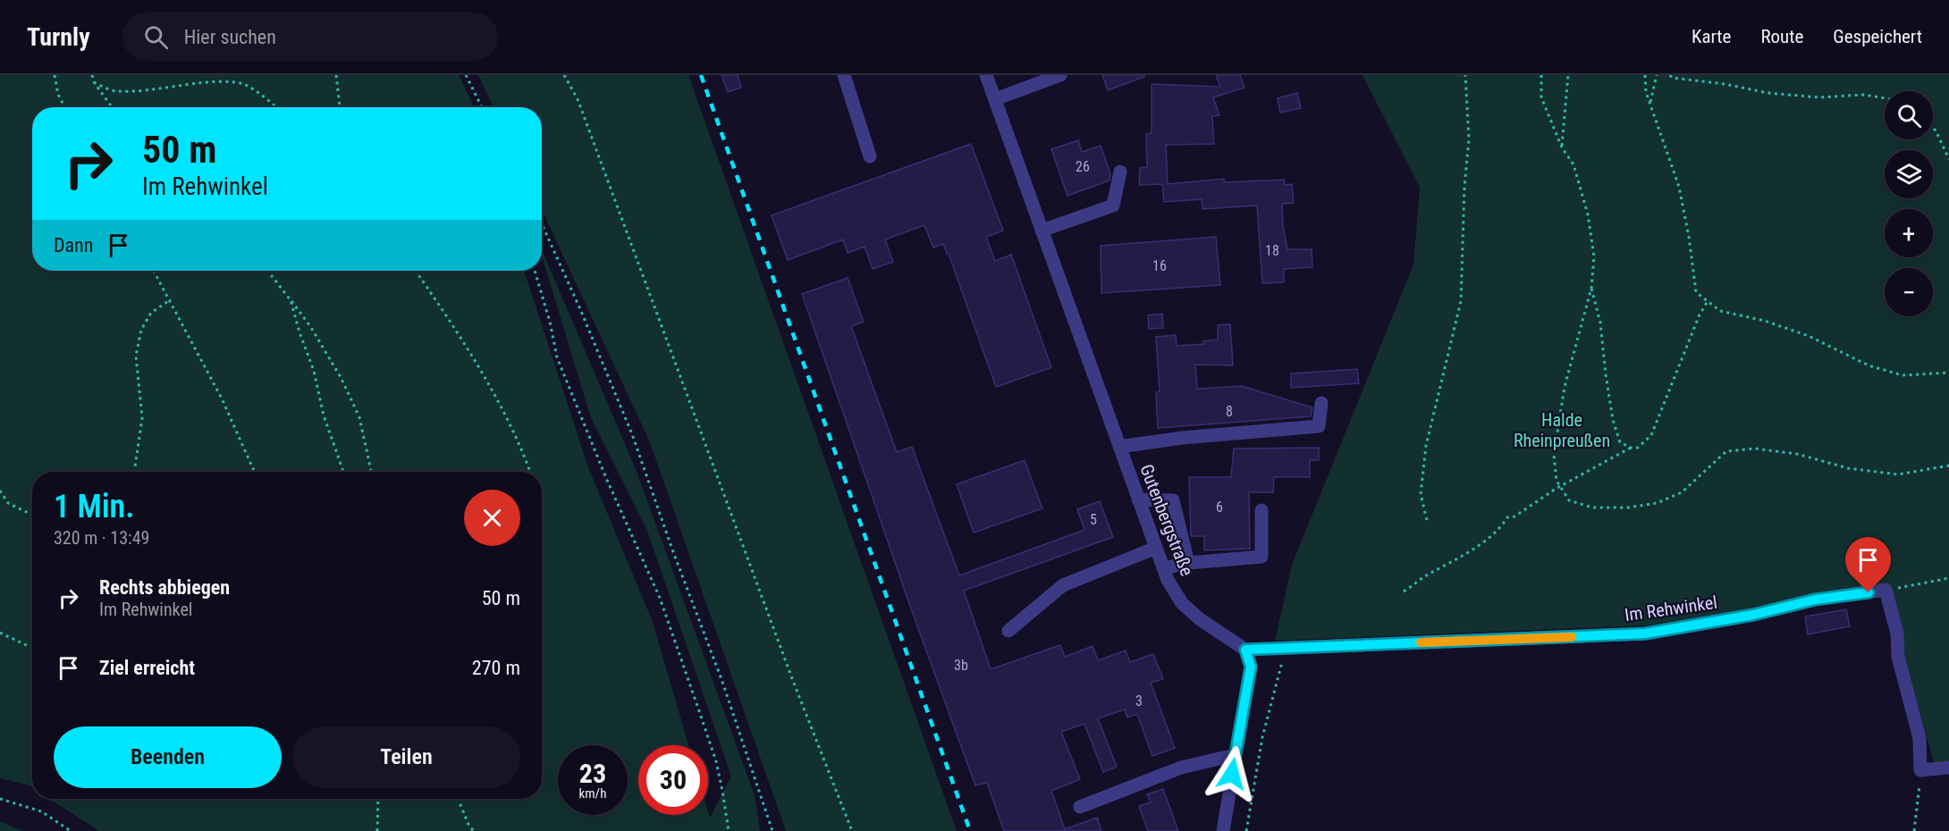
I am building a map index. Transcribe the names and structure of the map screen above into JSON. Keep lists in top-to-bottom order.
{
  "streets": {
    "street": ["Gutenbergstraße", "Im Rehwinkel"]
  },
  "crossings": [
    ["Gutenbergstraße", "Im Rehwinkel"]
  ],
  "parks": ["Halde Rheinpreußen"],
  "house_numbers": [
    "26",
    "18",
    "16",
    "8",
    "6",
    "5",
    "3b",
    "3"
  ],
  "page": {
    "header": "Turnly",
    "search": "Hier suchen",
    "nav": ["Karte", "Route", "Gespeichert"],
    "map_buttons": ["+", "−"],
    "turn": ["50 m", "Im Rehwinkel"],
    "then": "Dann",
    "heading": ["1 Min.", "320 m · 13:49"],
    "list": [
      {
        "name": "Rechts abbiegen",
        "note": "Im Rehwinkel",
        "value": "50 m"
      },
      {
        "name": "Ziel erreicht",
        "value": "270 m"
      }
    ],
    "buttons": ["Beenden", "Teilen"],
    "speed": "23 km/h",
    "limit": "30"
  }
}
